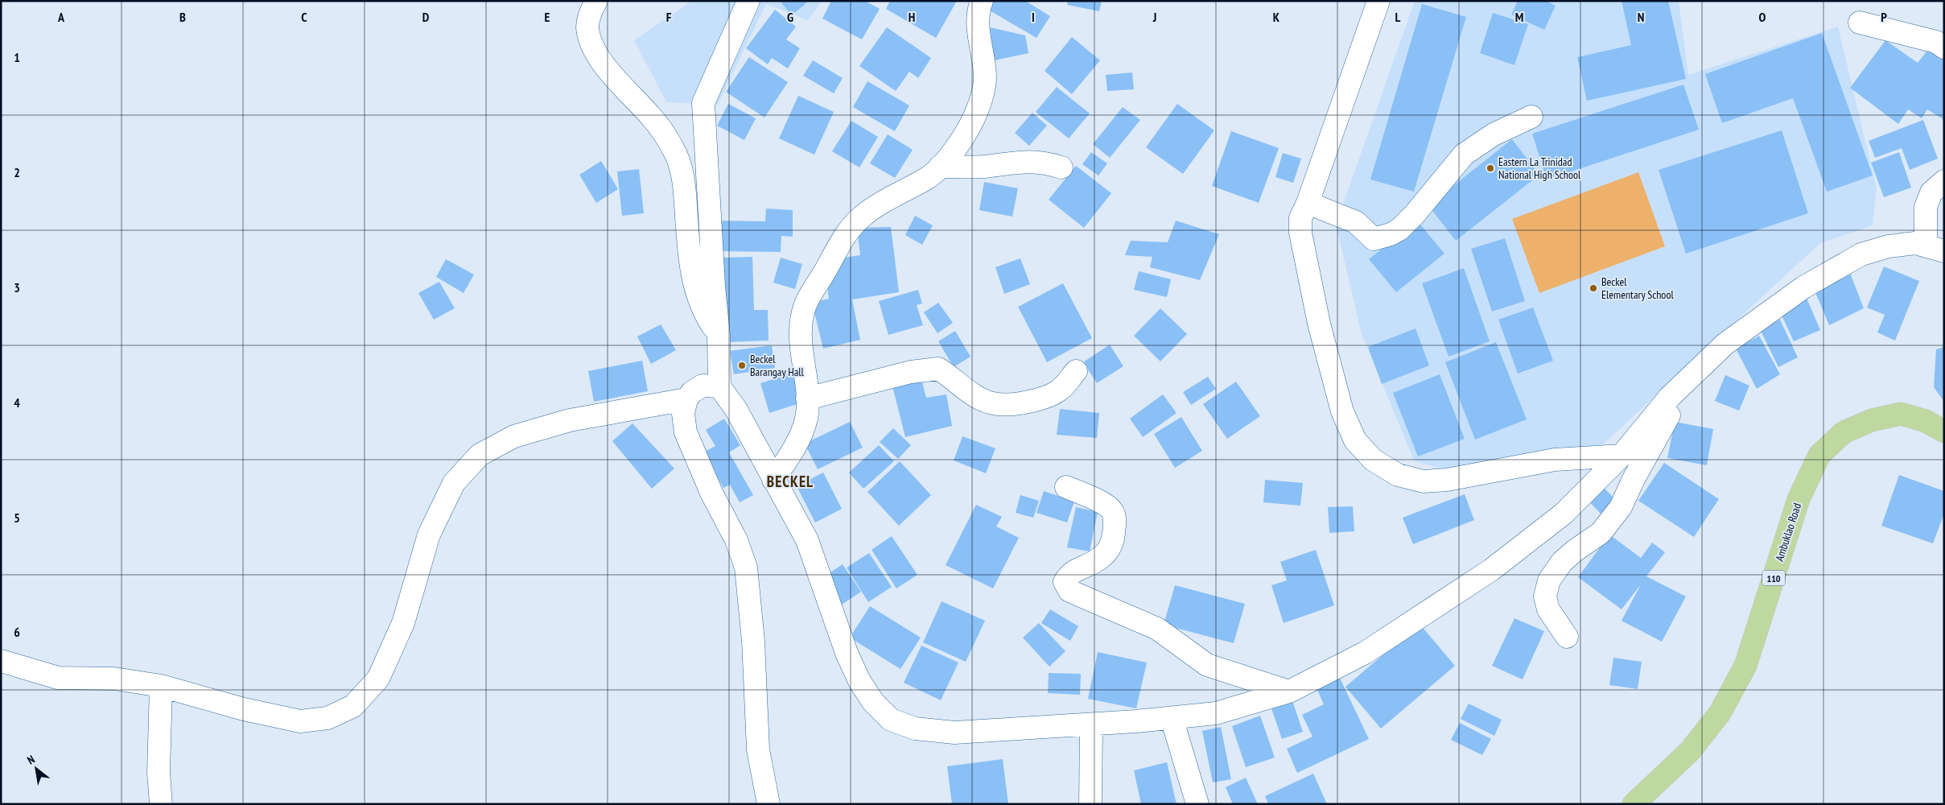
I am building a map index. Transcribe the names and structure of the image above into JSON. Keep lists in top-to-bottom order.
{
  "streets": {
    "main road": ["Ambuklao Road", "110"]
  },
  "districts": ["BECKEL"],
  "places": ["Eastern La Trinidad National High School", "Beckel Elementary School", "Beckel Barangay Hall"],
  "north": "top left",
  "grid": {
    "columns": [
      "A",
      "B",
      "C",
      "D",
      "E",
      "F",
      "G",
      "H",
      "I",
      "J",
      "K",
      "L",
      "M",
      "N",
      "O",
      "P"
    ],
    "rows": [
      "1",
      "2",
      "3",
      "4",
      "5",
      "6"
    ]
  }
}
